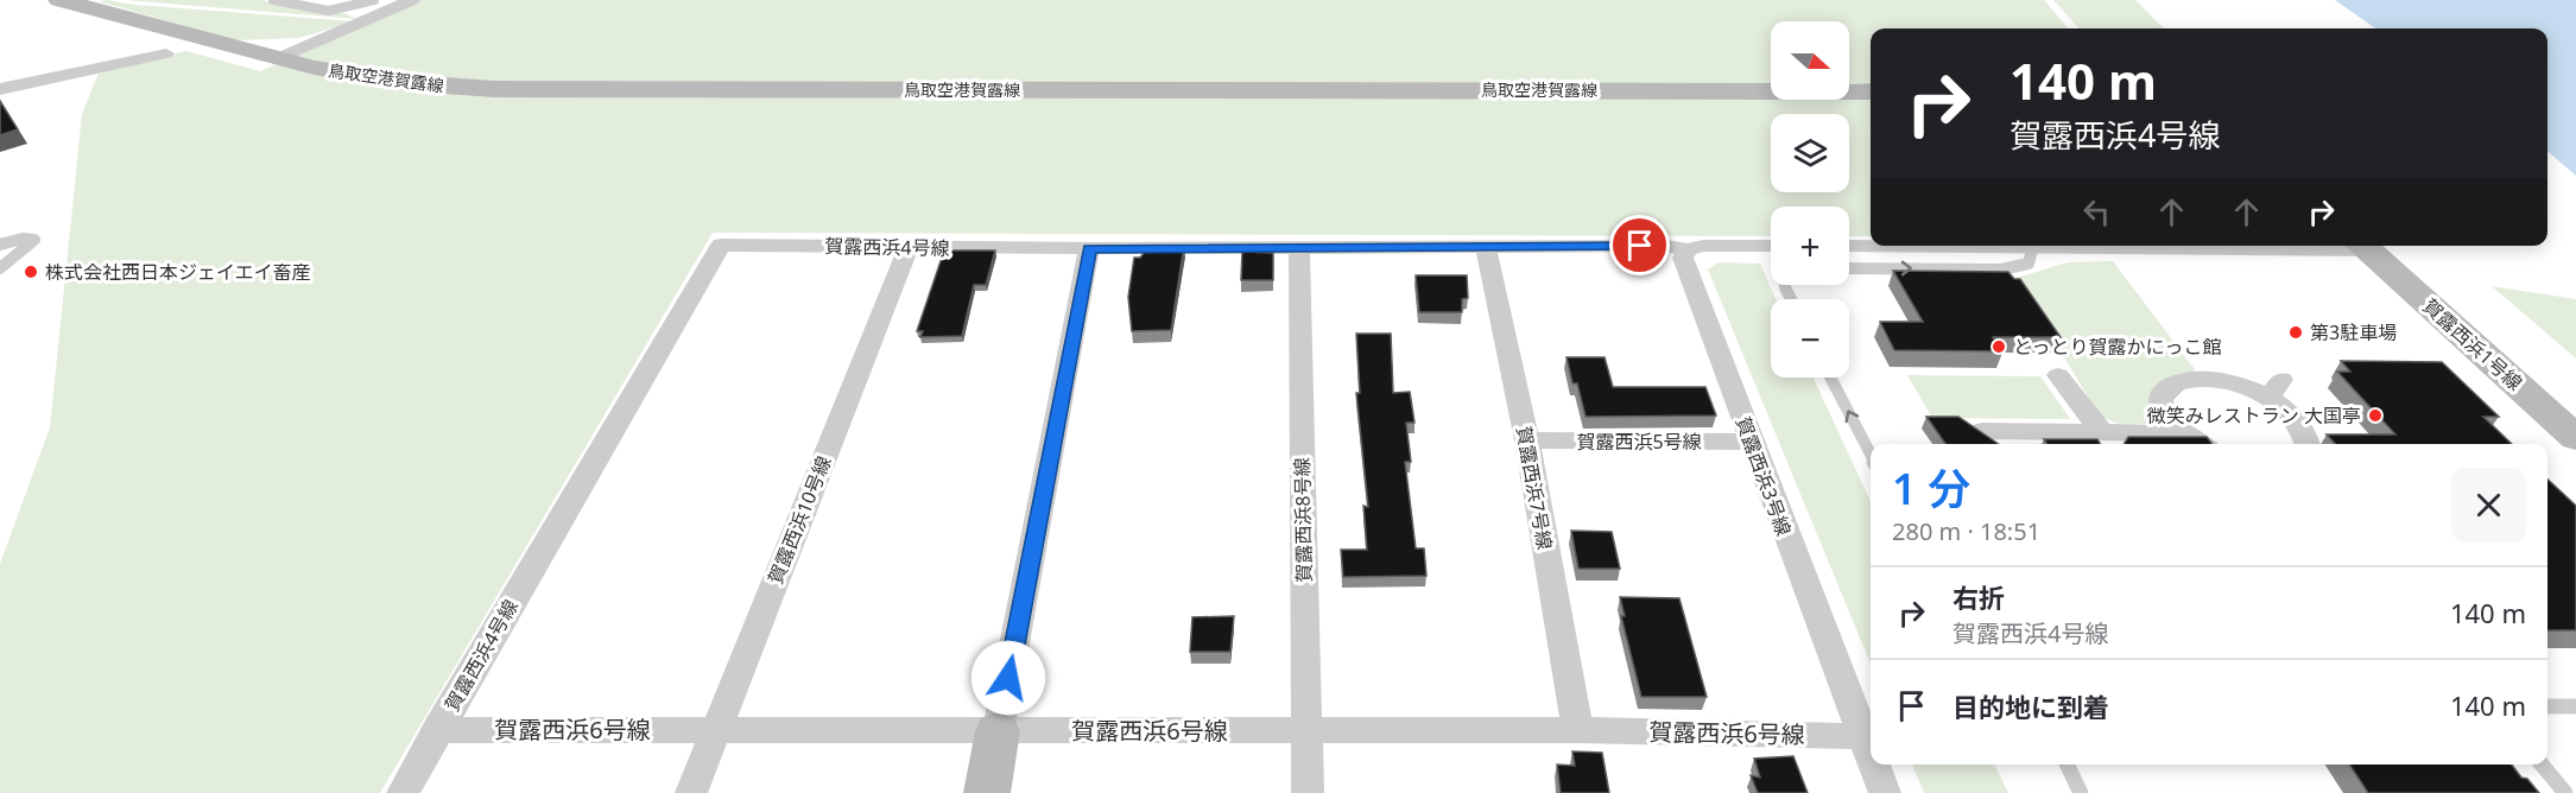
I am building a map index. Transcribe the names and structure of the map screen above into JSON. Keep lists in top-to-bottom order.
{
  "streets": {
    "main road": ["鳥取空港賀露線", "賀露西浜1号線"],
    "street": [
      "賀露西浜4号線",
      "賀露西浜5号線",
      "賀露西浜3号線",
      "賀露西浜7号線",
      "賀露西浜10号線",
      "賀露西浜8号線",
      "賀露西浜6号線"
    ]
  },
  "crossings": [
    ["賀露西浜4号線", "賀露西浜3号線"],
    ["賀露西浜4号線", "賀露西浜7号線"],
    ["賀露西浜4号線", "賀露西浜10号線"],
    ["賀露西浜4号線", "賀露西浜8号線"],
    ["賀露西浜4号線", "賀露西浜6号線"],
    ["賀露西浜5号線", "賀露西浜3号線"],
    ["賀露西浜5号線", "賀露西浜7号線"],
    ["賀露西浜3号線", "賀露西浜6号線"],
    ["賀露西浜7号線", "賀露西浜6号線"],
    ["賀露西浜10号線", "賀露西浜6号線"],
    ["賀露西浜8号線", "賀露西浜6号線"]
  ],
  "places": [
    "株式会社西日本ジェイエイ畜産",
    "第3駐車場",
    "とっとり賀露かにっこ館",
    "微笑みレストラン 大国亭"
  ],
  "north": "right",
  "page": {
    "map_buttons": ["+", "−"],
    "turn": ["140 m", "賀露西浜4号線"],
    "heading": ["1 分", "280 m · 18:51"],
    "list": [
      {
        "name": "右折",
        "note": "賀露西浜4号線",
        "value": "140 m"
      },
      {
        "name": "目的地に到着",
        "value": "140 m"
      }
    ]
  }
}
